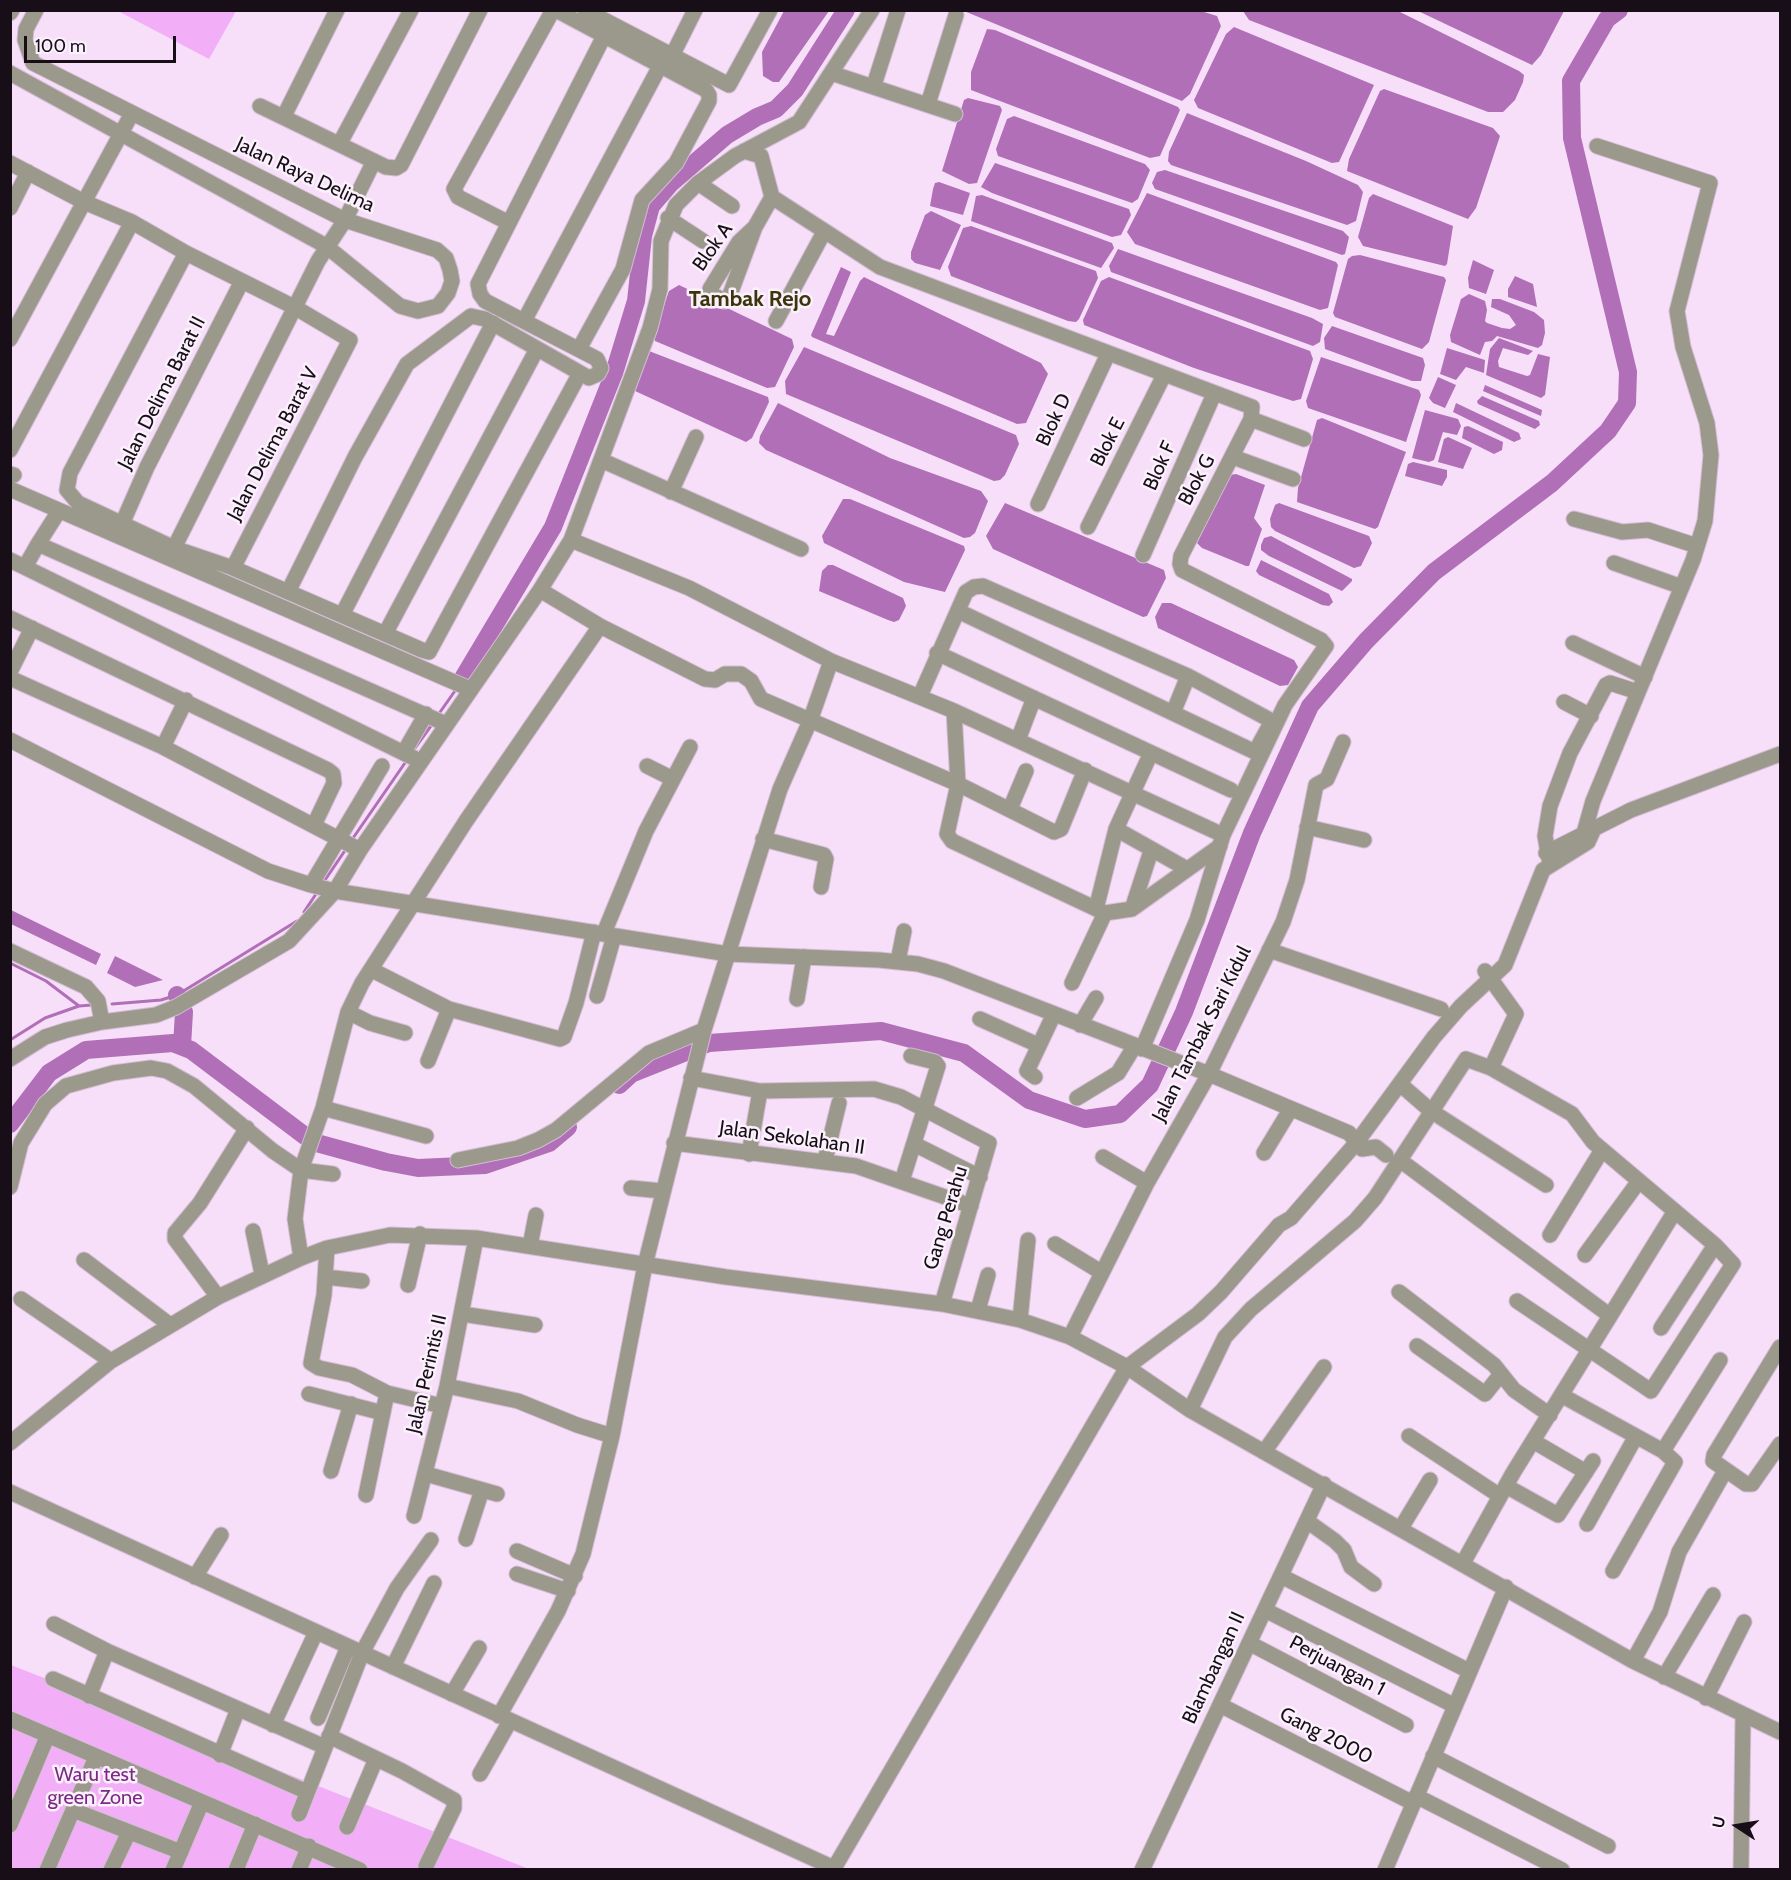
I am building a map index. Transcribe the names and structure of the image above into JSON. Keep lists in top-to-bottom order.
{
  "streets": {
    "street": [
      "Jalan Raya Delima",
      "Blok A",
      "Jalan Delima Barat II",
      "Blok D",
      "Blok E",
      "Jalan Delima Barat V",
      "Blok F",
      "Blok G",
      "Jalan Tambak Sari Kidul",
      "Jalan Sekolahan II",
      "Gang Perahu",
      "Jalan Perintis II",
      "Perjuangan 1",
      "Blambangan II",
      "Gang 2000"
    ]
  },
  "crossings": [
    ["Jalan Sekolahan II", "Gang Perahu"],
    ["Perjuangan 1", "Blambangan II"],
    ["Blambangan II", "Gang 2000"]
  ],
  "districts": ["Tambak Rejo"],
  "parks": ["Waru test green Zone"],
  "scale_bar": "100 m",
  "north": "left"
}
